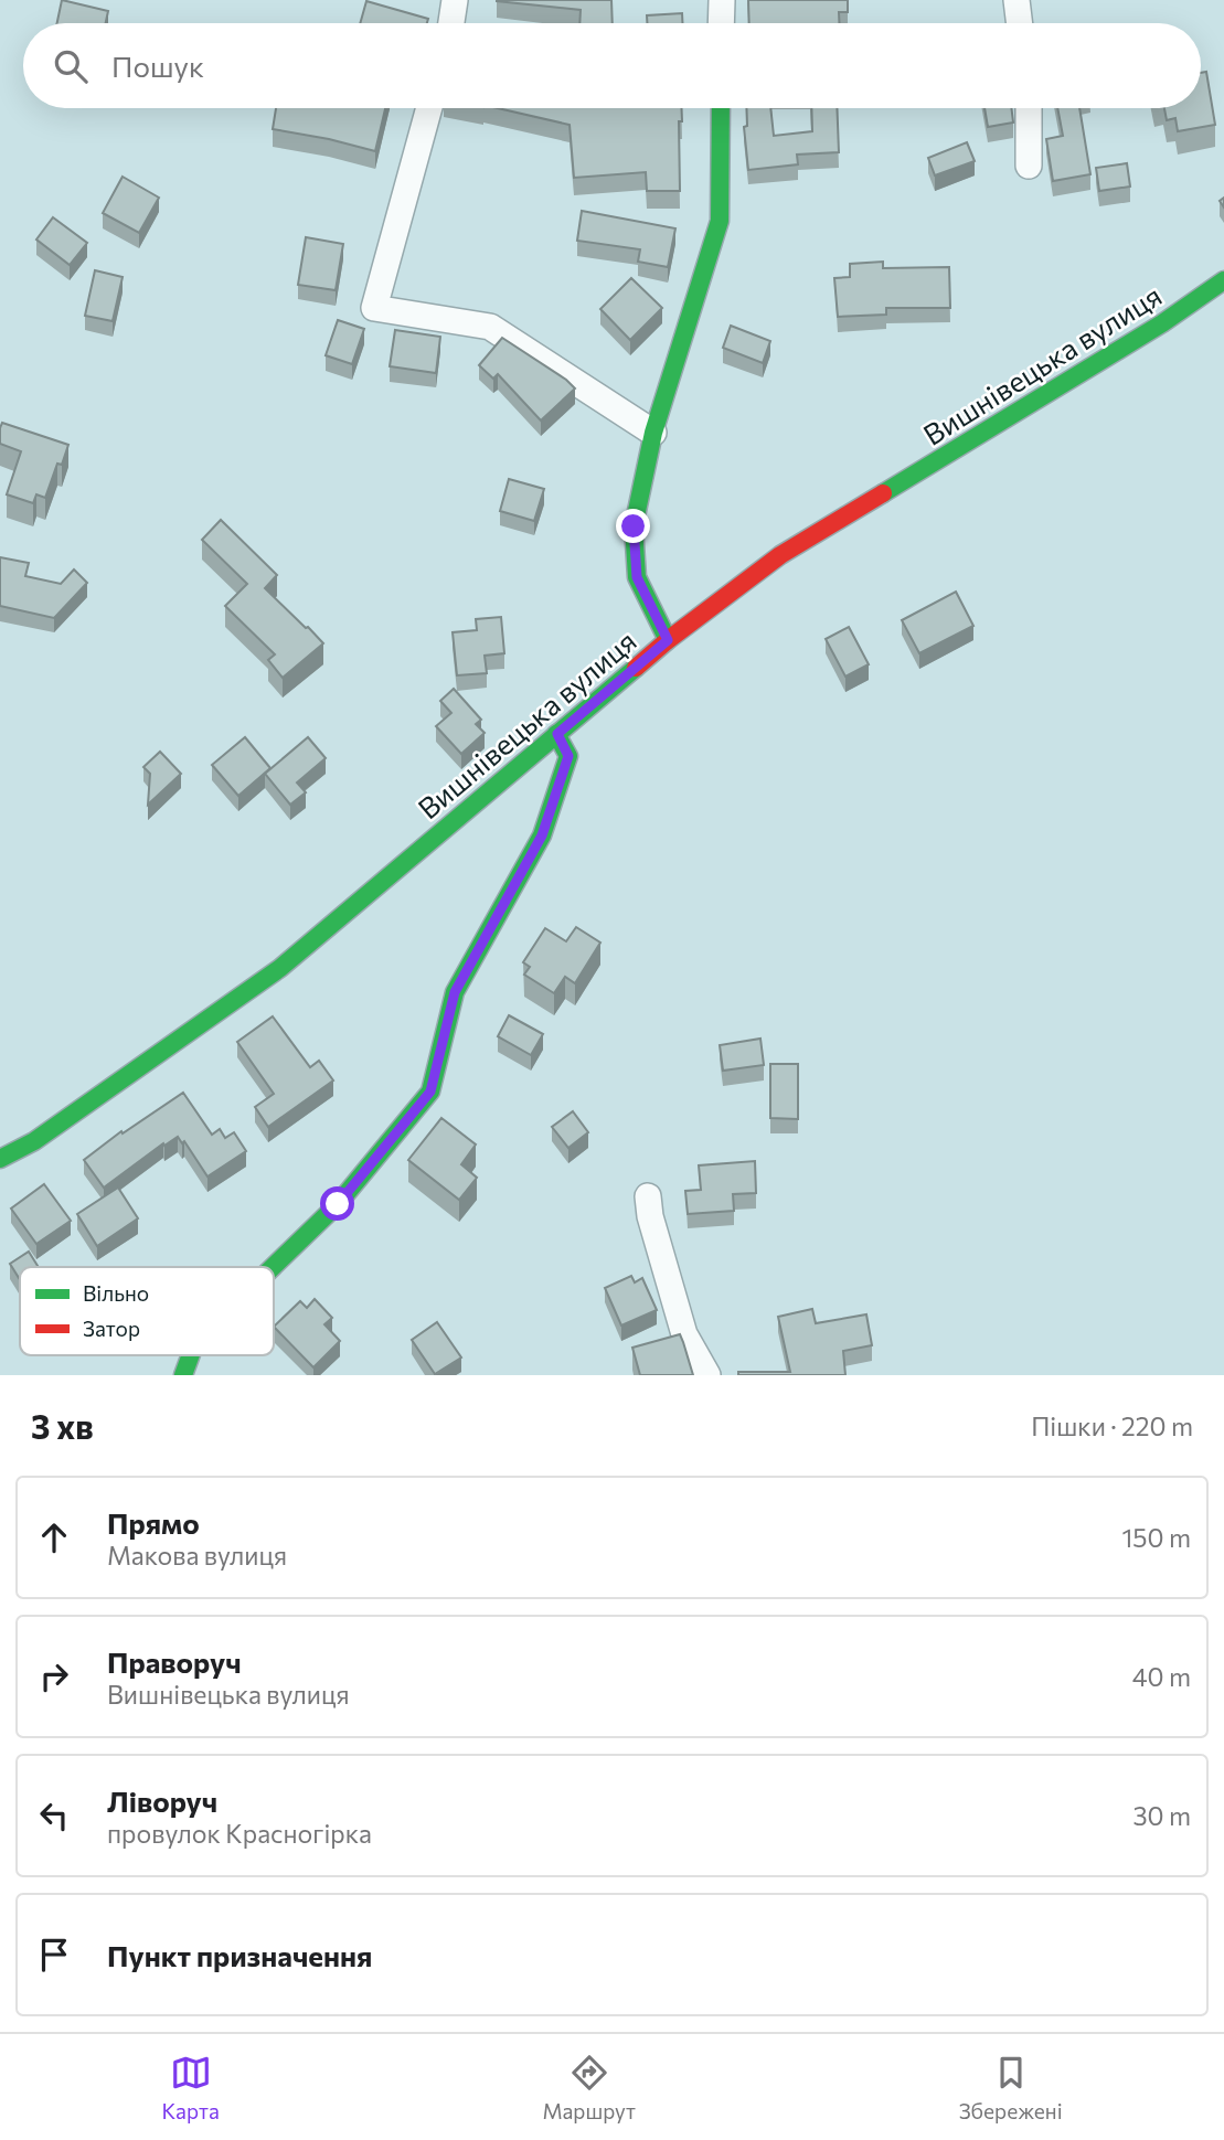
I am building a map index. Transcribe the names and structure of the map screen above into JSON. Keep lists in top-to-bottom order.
{
  "streets": {
    "main road": ["Вишнівецька вулиця"]
  },
  "legend": ["Вільно", "Затор"],
  "page": {
    "search": "Пошук",
    "heading": ["3 хв", "Пішки · 220 m"],
    "list": [
      ["Прямо", "Макова вулиця", "150 m"],
      ["Праворуч", "Вишнівецька вулиця", "40 m"],
      ["Ліворуч", "провулок Красногірка", "30 m"],
      "Пункт призначення"
    ],
    "nav": ["Карта", "Маршрут", "Збережені"]
  }
}
